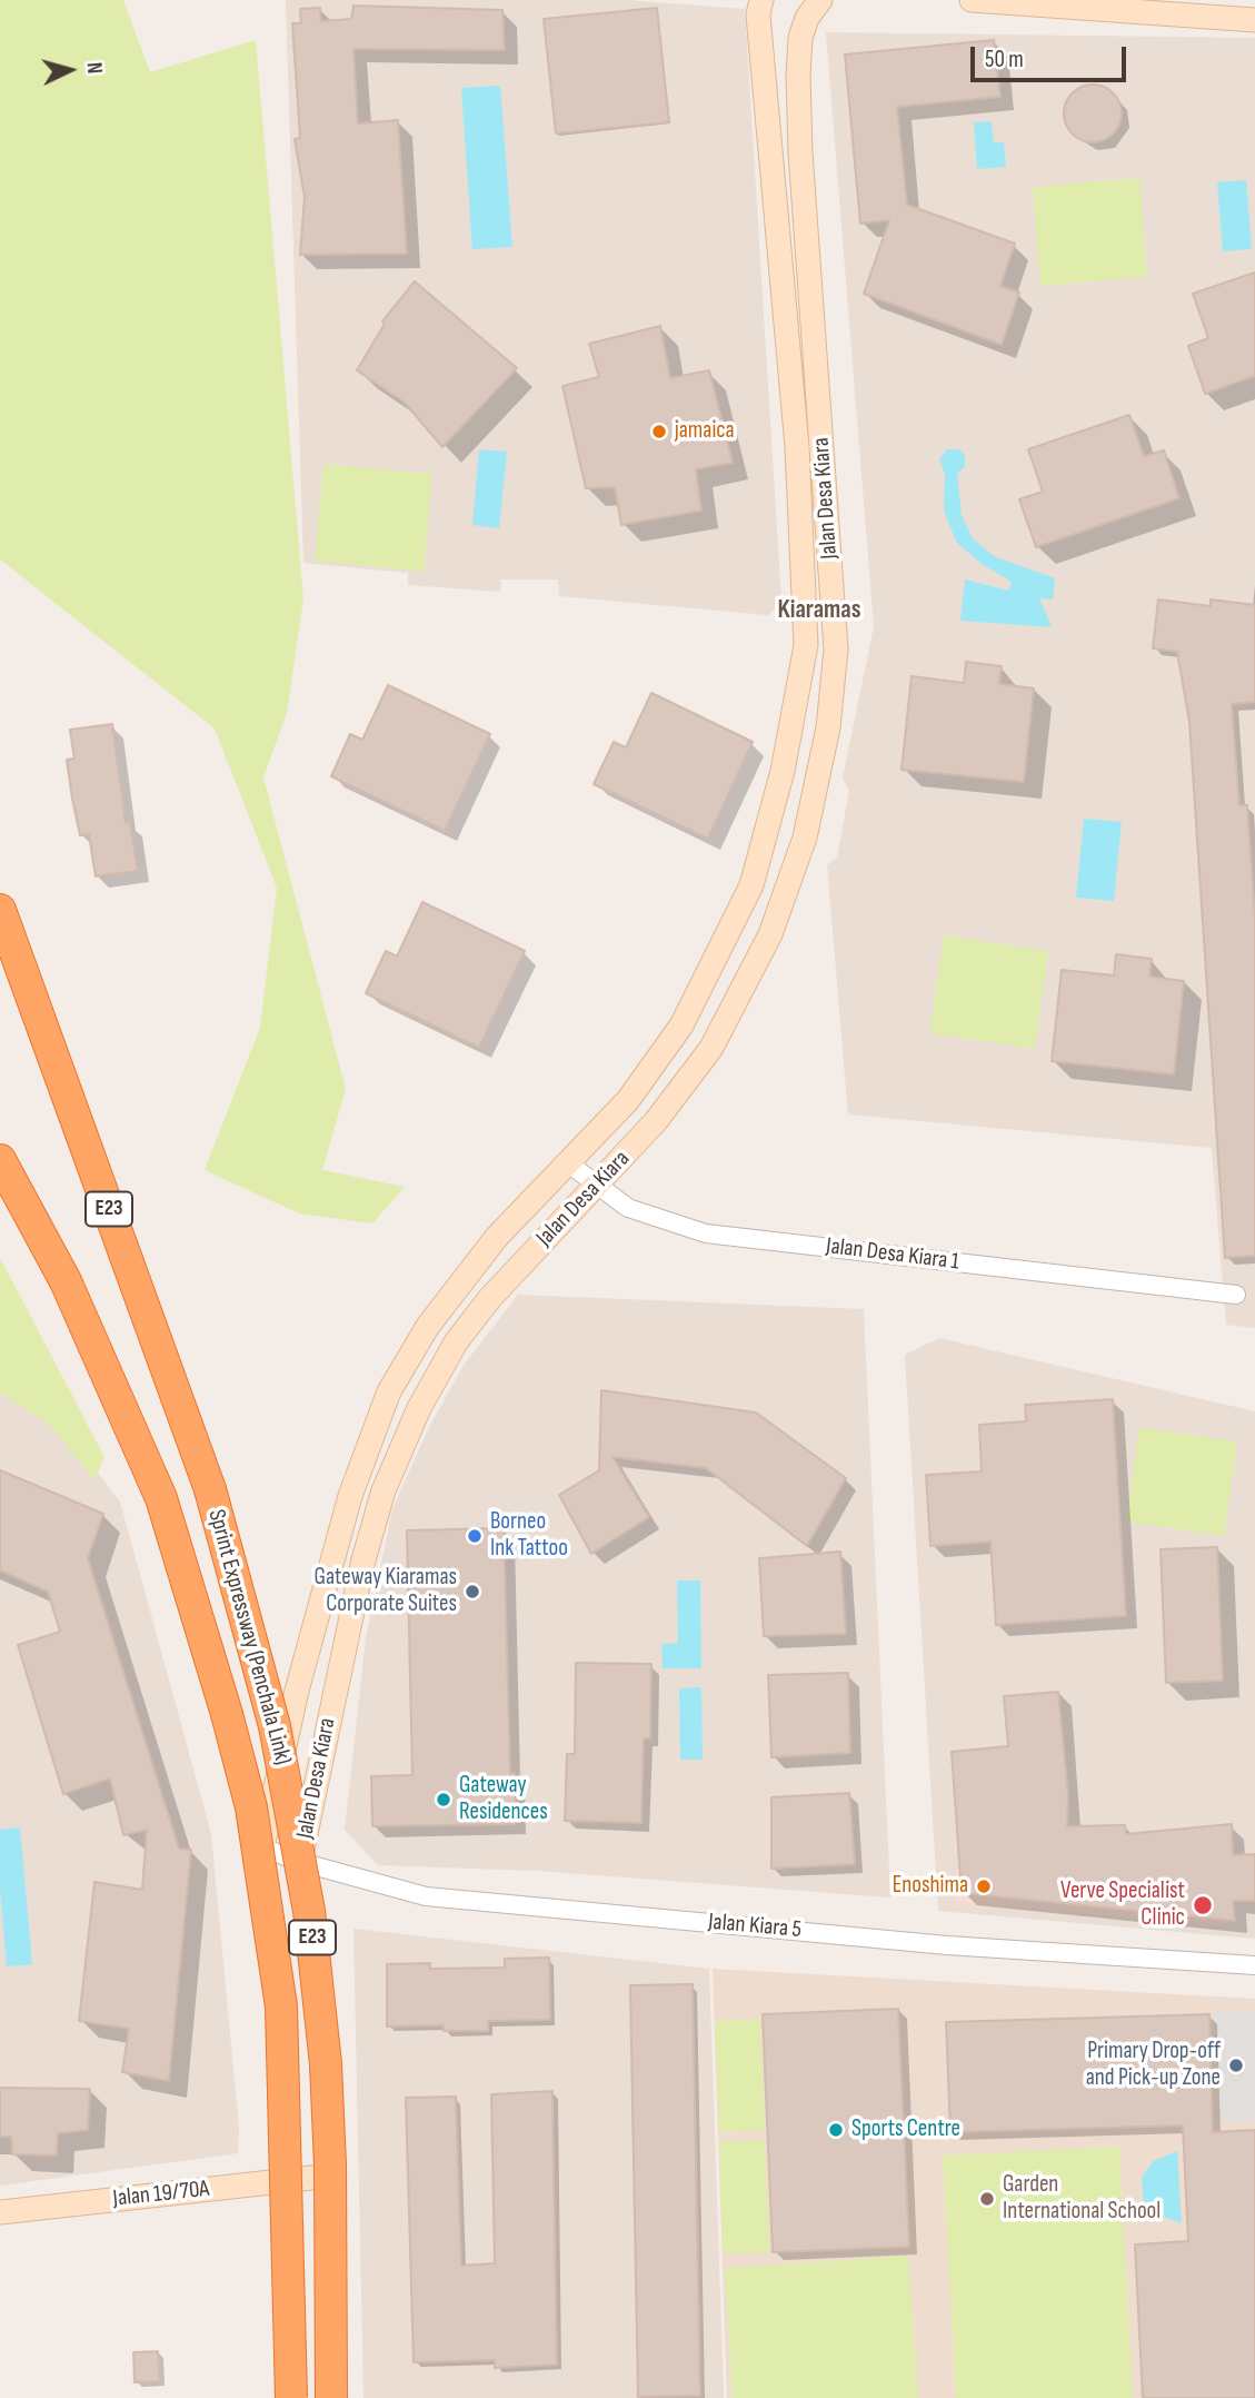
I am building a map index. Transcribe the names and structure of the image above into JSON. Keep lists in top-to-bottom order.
{
  "streets": {
    "highway": ["E23", "Sprint Expressway (Penchala Link)"],
    "main road": ["Jalan Desa Kiara", "Jalan 19/70A"],
    "street": ["Jalan Desa Kiara 1", "Jalan Kiara 5"]
  },
  "crossings": [
    ["Jalan Desa Kiara", "Jalan Desa Kiara 1"],
    ["Jalan Desa Kiara", "Jalan Kiara 5"],
    ["Jalan Desa Kiara", "Jalan 19/70A"]
  ],
  "districts": ["Kiaramas"],
  "places": [
    "jamaica",
    "Borneo Ink Tattoo",
    "Gateway Kiaramas Corporate Suites",
    "Gateway Residences",
    "Enoshima",
    "Verve Specialist Clinic",
    "Primary Drop-off and Pick-up Zone",
    "Sports Centre",
    "Garden International School"
  ],
  "scale_bar": "50 m",
  "north": "right"
}
